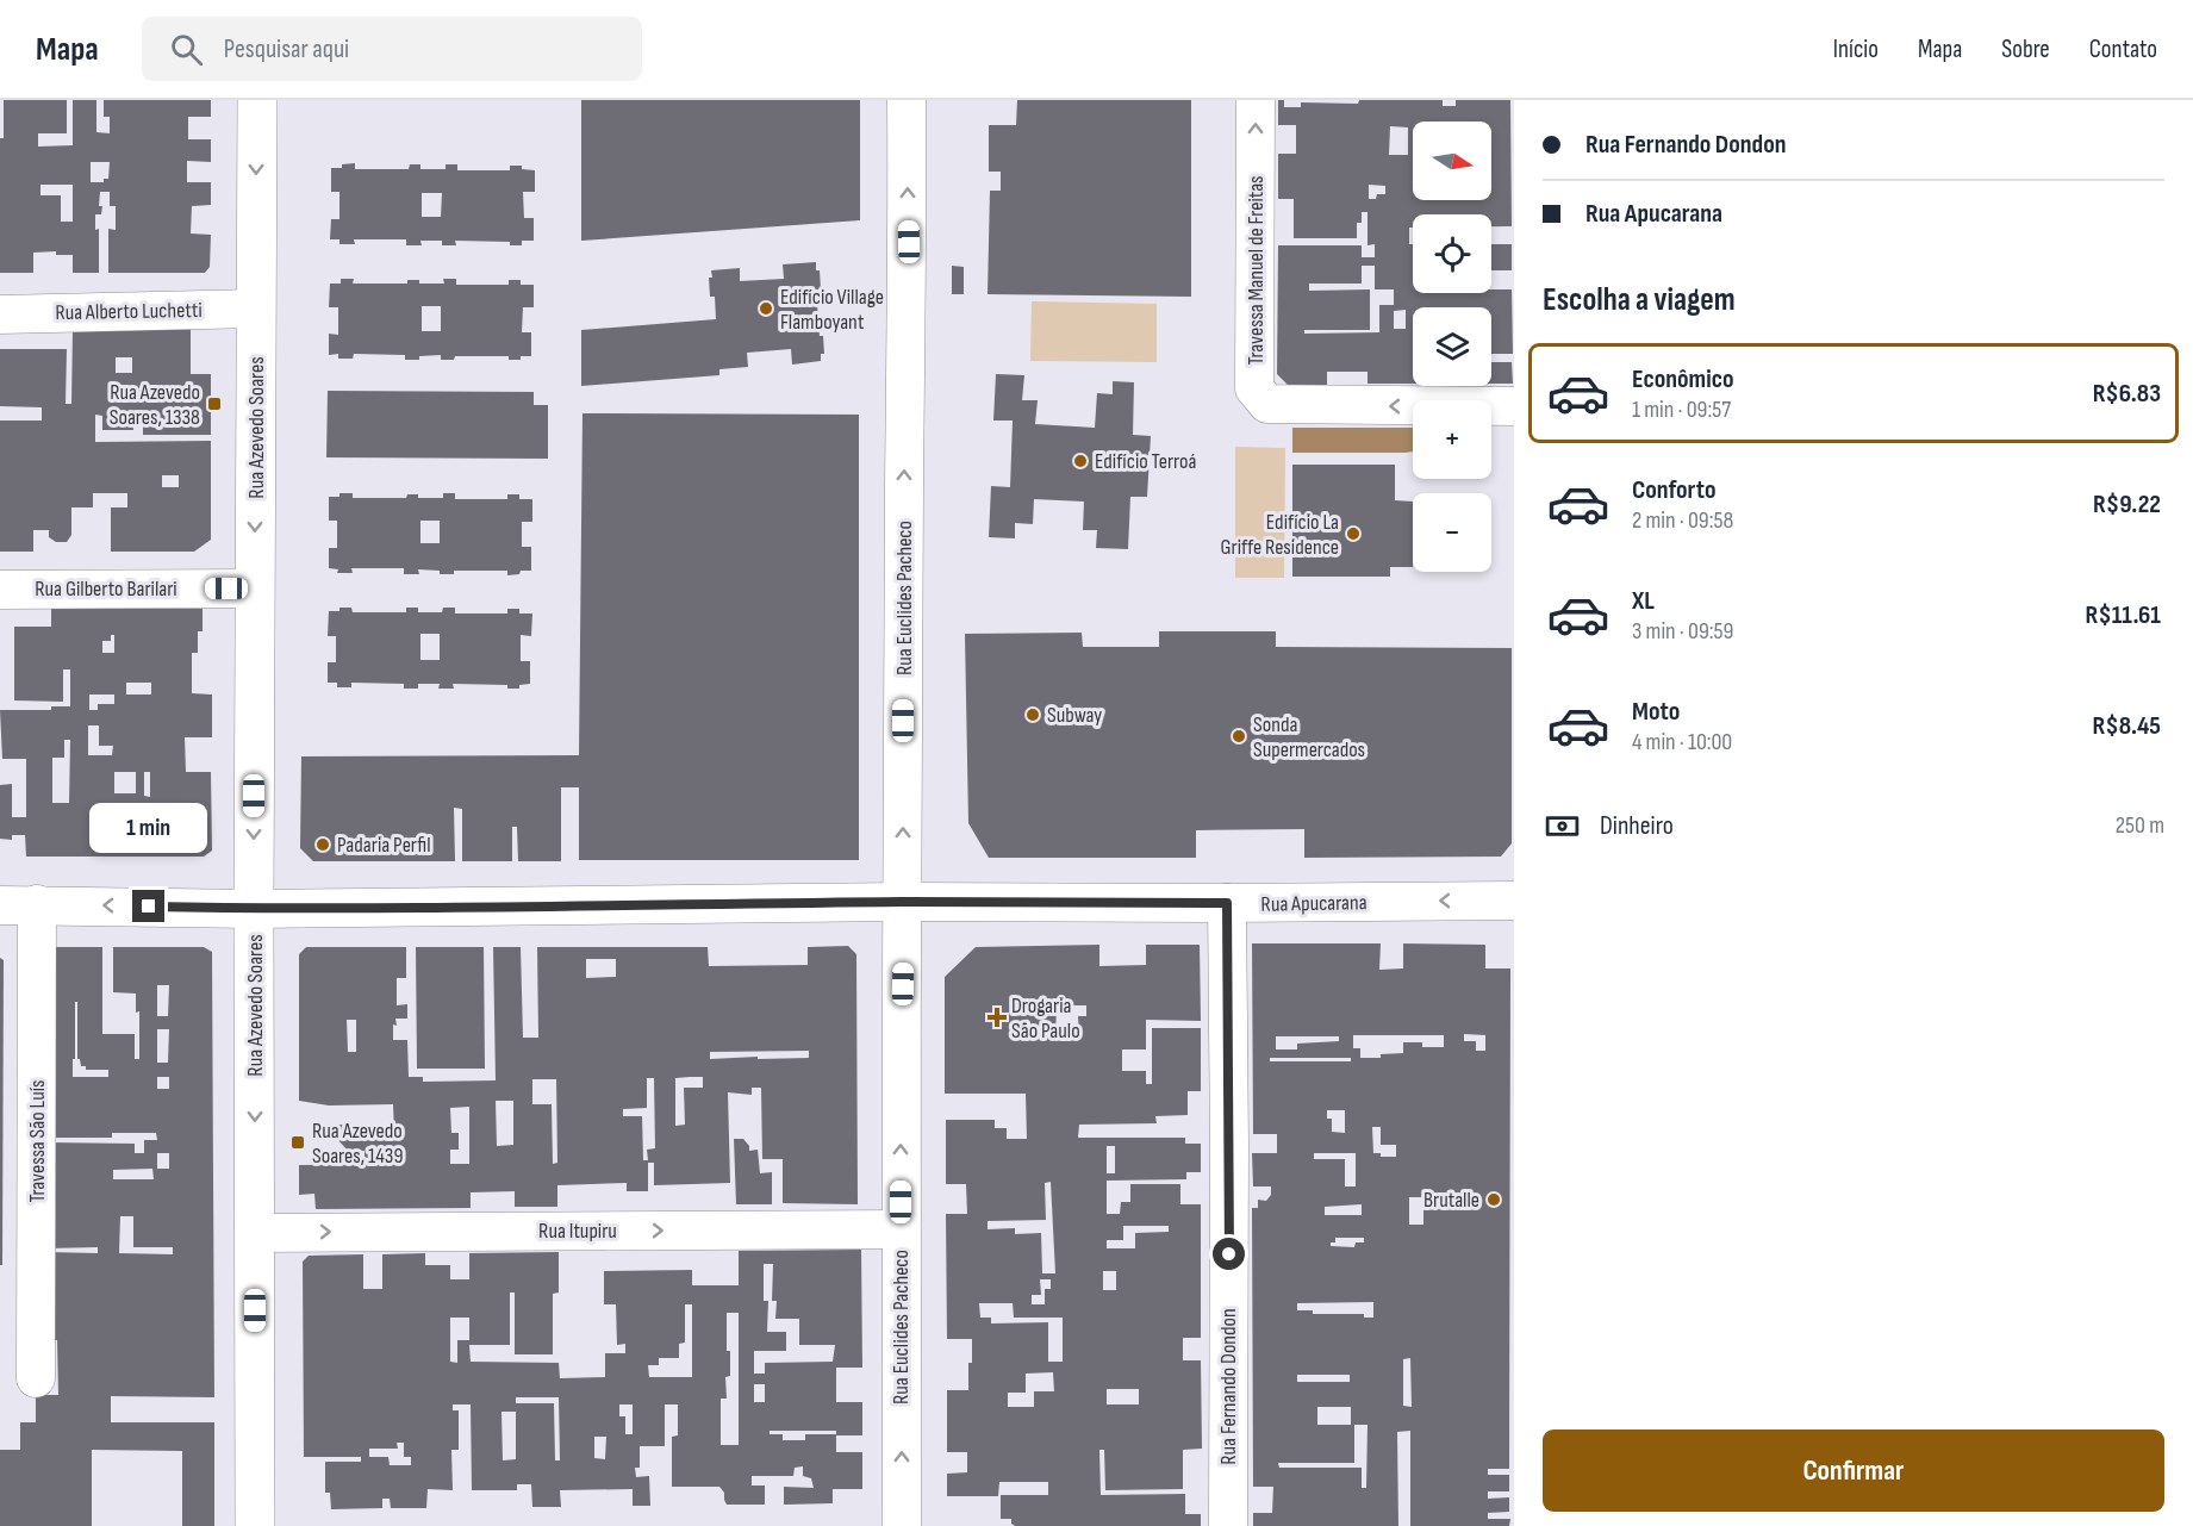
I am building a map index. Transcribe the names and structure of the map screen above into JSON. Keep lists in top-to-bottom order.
{
  "streets": {
    "street": [
      "Travessa Manuel de Freitas",
      "Rua Alberto Luchetti",
      "Rua Azevedo Soares",
      "Rua Gilberto Barilari",
      "Rua Euclides Pacheco",
      "Rua Apucarana",
      "Travessa São Luís",
      "Rua Itupiru",
      "Rua Fernando Dondon"
    ]
  },
  "crossings": [
    ["Rua Alberto Luchetti", "Rua Azevedo Soares"],
    ["Rua Azevedo Soares", "Rua Gilberto Barilari"],
    ["Rua Azevedo Soares", "Rua Apucarana"],
    ["Rua Azevedo Soares", "Rua Itupiru"],
    ["Rua Euclides Pacheco", "Rua Apucarana"],
    ["Rua Euclides Pacheco", "Rua Itupiru"],
    ["Rua Apucarana", "Travessa São Luís"],
    ["Rua Apucarana", "Rua Fernando Dondon"]
  ],
  "one_way": ["Rua Azevedo Soares", "Rua Euclides Pacheco", "Rua Itupiru"],
  "places": {
    "other": [
      "Edifício Village Flamboyant",
      "Edifício Terroá",
      "Edifício La Griffe Residence",
      "Subway",
      "Sonda Supermercados",
      "Padaria Perfil",
      "Brutalle"
    ],
    "transit": ["Rua Azevedo Soares, 1338", "Rua Azevedo Soares, 1439"],
    "health": ["Drogaria São Paulo"]
  },
  "north": "right",
  "page": {
    "header": "Mapa",
    "search": "Pesquisar aqui",
    "nav": [
      "Início",
      "Mapa",
      "Sobre",
      "Contato"
    ],
    "banner": ["Rua Fernando Dondon", "Rua Apucarana"],
    "map_buttons": ["+", "−"],
    "heading": "Escolha a viagem",
    "list": [
      {
        "name": "Econômico",
        "note": "1 min · 09:57",
        "value": "R$6.83"
      },
      {
        "name": "Conforto",
        "note": "2 min · 09:58",
        "value": "R$9.22"
      },
      {
        "name": "XL",
        "note": "3 min · 09:59",
        "value": "R$11.61"
      },
      {
        "name": "Moto",
        "note": "4 min · 10:00",
        "value": "R$8.45"
      }
    ],
    "pay": ["Dinheiro", "250 m"],
    "bubble": "1 min",
    "buttons": "Confirmar"
  }
}
